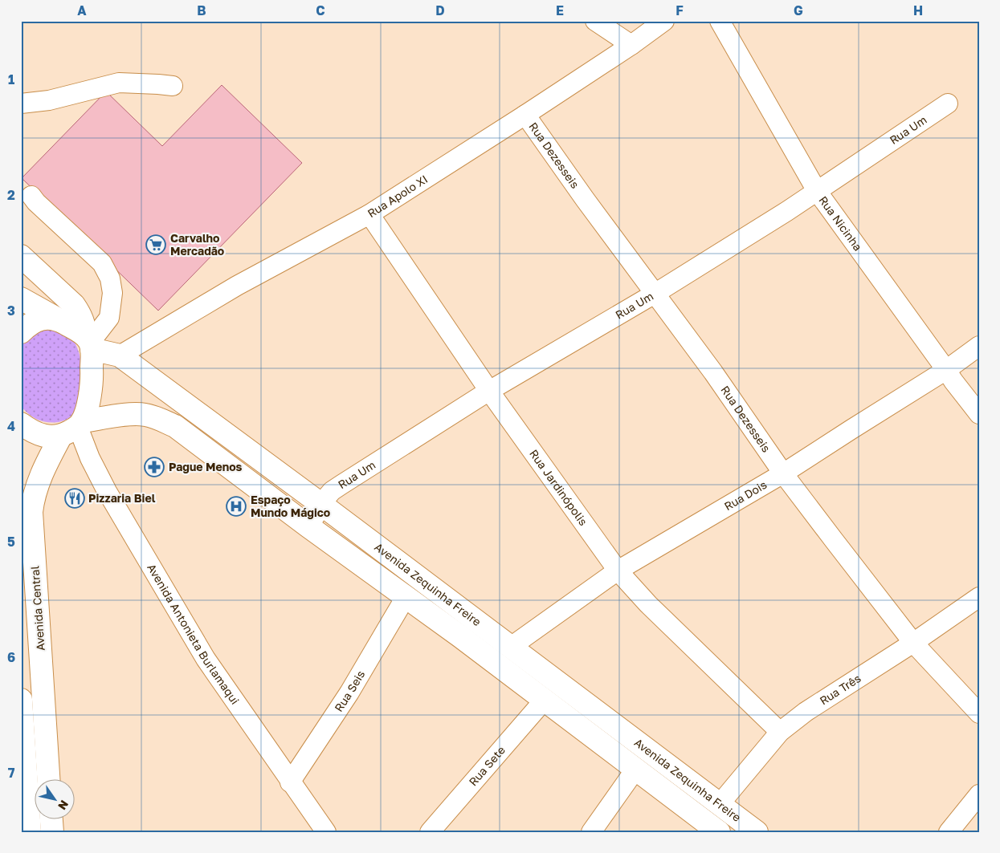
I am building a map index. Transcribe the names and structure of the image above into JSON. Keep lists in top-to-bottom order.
{
  "streets": {
    "main road": ["Avenida Zequinha Freire", "Avenida Central"],
    "street": [
      "Rua Um",
      "Rua Dezesseis",
      "Rua Apolo XI",
      "Rua Nicinha",
      "Rua Jardinópolis",
      "Rua Dois",
      "Avenida Antonieta Burlamaqui",
      "Rua Seis",
      "Rua Três",
      "Rua Sete"
    ]
  },
  "crossings": [
    ["Rua Um", "Rua Dezesseis"],
    ["Rua Um", "Rua Nicinha"],
    ["Rua Um", "Rua Jardinópolis"],
    ["Rua Um", "Avenida Zequinha Freire"],
    ["Rua Dezesseis", "Rua Apolo XI"],
    ["Rua Dezesseis", "Rua Dois"],
    ["Rua Dezesseis", "Rua Três"],
    ["Rua Apolo XI", "Rua Jardinópolis"],
    ["Rua Apolo XI", "Avenida Zequinha Freire"],
    ["Rua Nicinha", "Rua Dois"],
    ["Rua Jardinópolis", "Rua Dois"],
    ["Rua Jardinópolis", "Rua Três"],
    ["Rua Dois", "Avenida Zequinha Freire"],
    ["Avenida Zequinha Freire", "Avenida Central"],
    ["Avenida Zequinha Freire", "Avenida Antonieta Burlamaqui"],
    ["Avenida Zequinha Freire", "Rua Seis"],
    ["Avenida Zequinha Freire", "Rua Três"],
    ["Avenida Zequinha Freire", "Rua Sete"],
    ["Avenida Central", "Avenida Antonieta Burlamaqui"],
    ["Avenida Antonieta Burlamaqui", "Rua Seis"]
  ],
  "places": {
    "supermarket": ["Carvalho Mercadão"],
    "pharmacy": ["Pague Menos"],
    "restaurant": ["Pizzaria Biel"],
    "hospital": ["Espaço Mundo Mágico"]
  },
  "north": "bottom right",
  "grid": {
    "columns": [
      "A",
      "B",
      "C",
      "D",
      "E",
      "F",
      "G",
      "H"
    ],
    "rows": [
      "1",
      "2",
      "3",
      "4",
      "5",
      "6",
      "7"
    ]
  }
}
